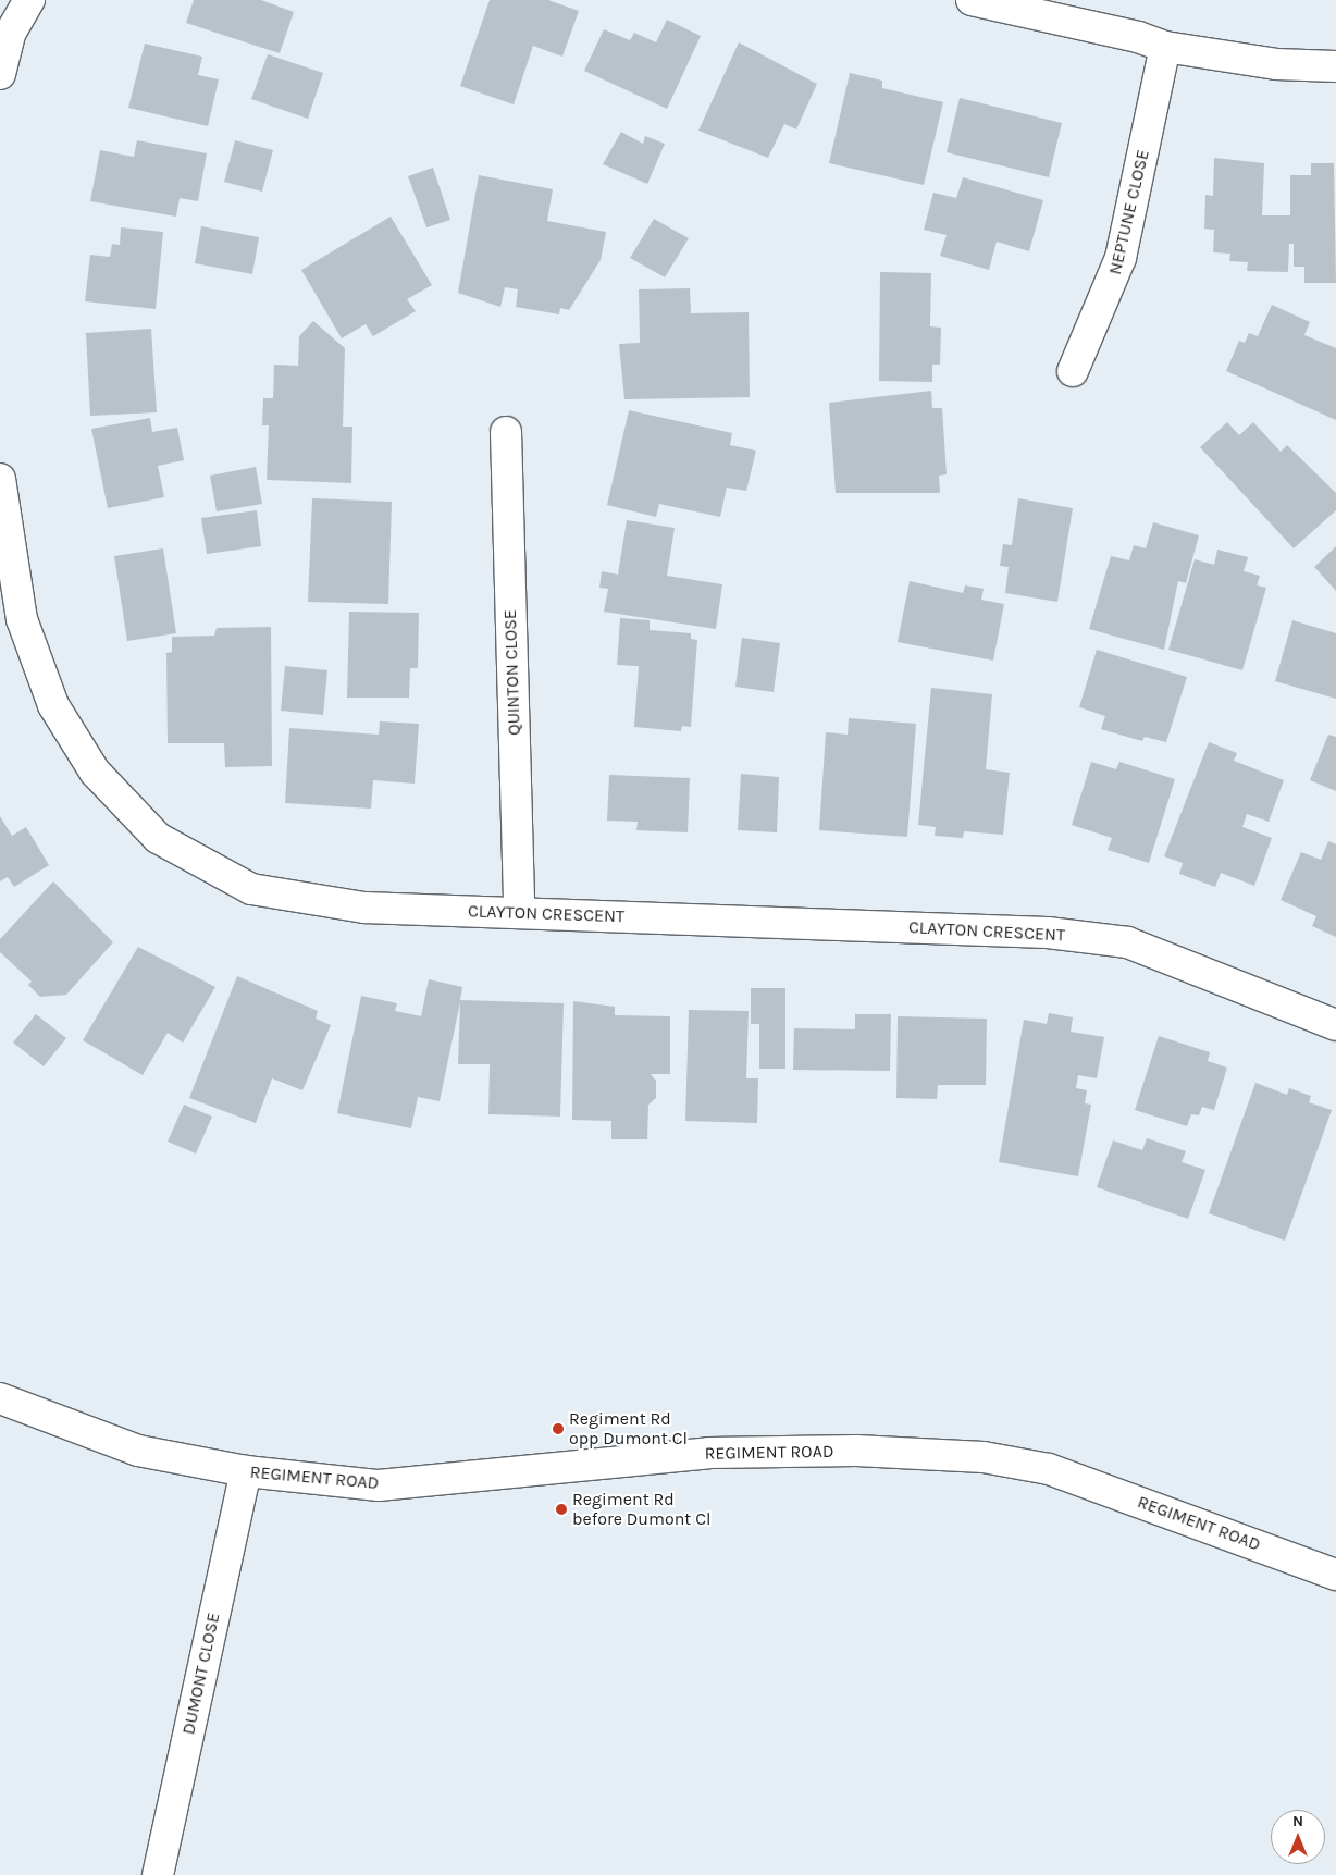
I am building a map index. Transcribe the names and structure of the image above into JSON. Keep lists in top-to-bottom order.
{
  "streets": {
    "street": [
      "NEPTUNE CLOSE",
      "QUINTON CLOSE",
      "CLAYTON CRESCENT",
      "REGIMENT ROAD",
      "DUMONT CLOSE"
    ]
  },
  "crossings": [
    ["QUINTON CLOSE", "CLAYTON CRESCENT"],
    ["REGIMENT ROAD", "DUMONT CLOSE"]
  ],
  "places": ["Regiment Rd opp Dumont Cl", "Regiment Rd before Dumont Cl"],
  "north": "top"
}
